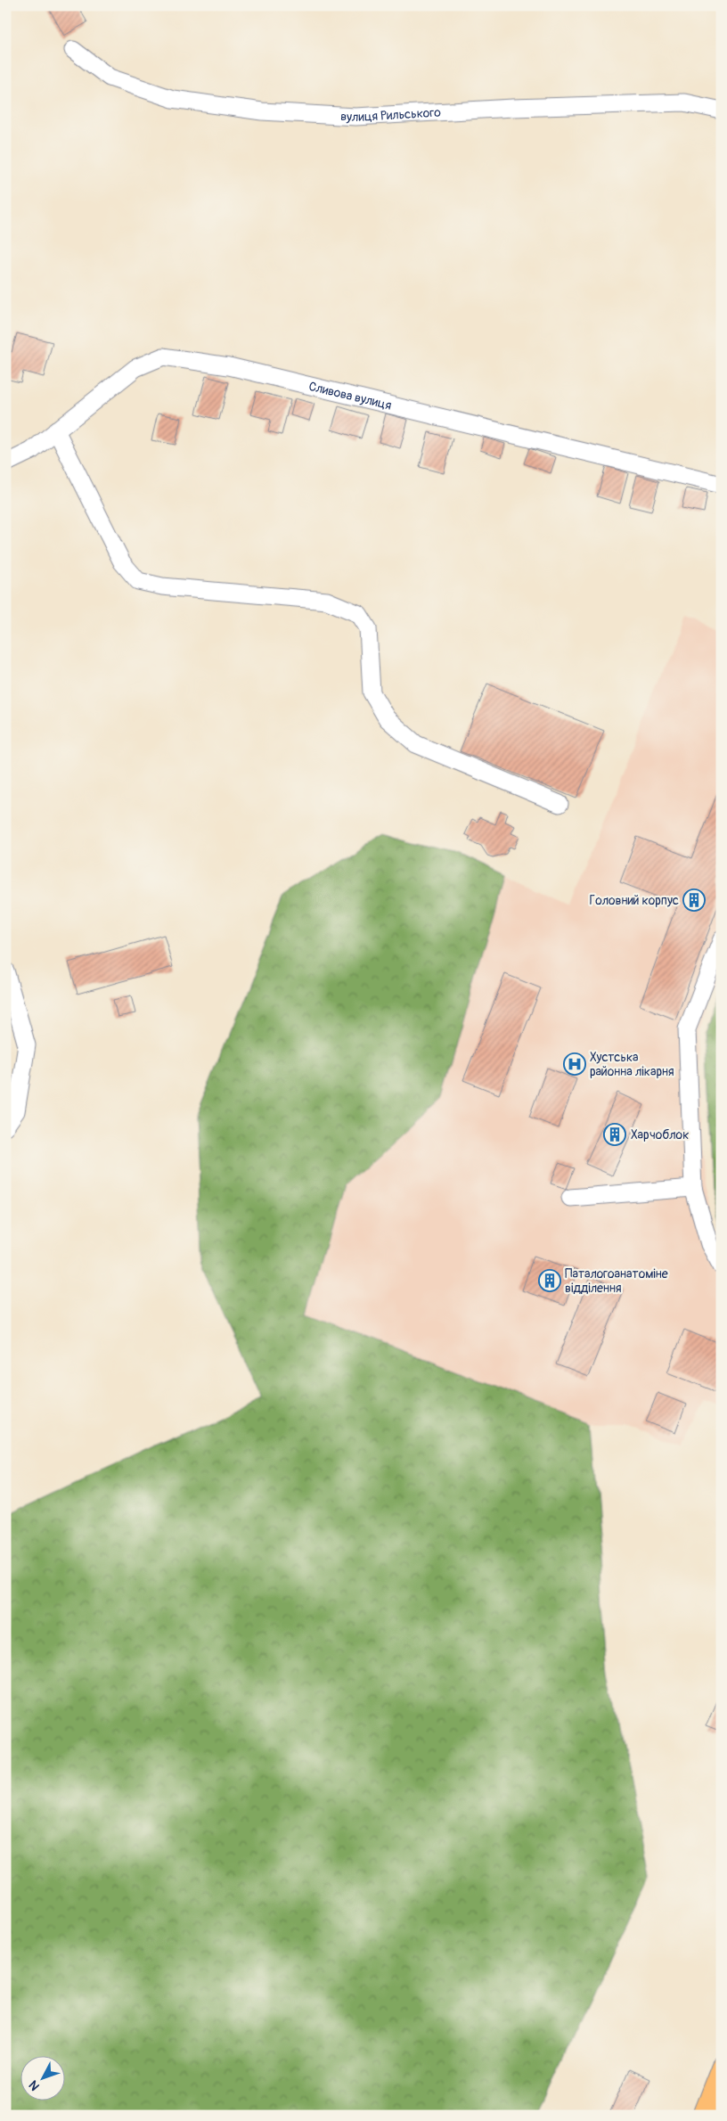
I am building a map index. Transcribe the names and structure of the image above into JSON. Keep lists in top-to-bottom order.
{
  "streets": {
    "street": ["вулиця Рильського", "Сливова вулиця"]
  },
  "places": {
    "building": ["Головний корпус", "Харчоблок", "Паталогоанатоміне відділення"],
    "hospital": ["Хустська районна лікарня"]
  },
  "north": "bottom left"
}
